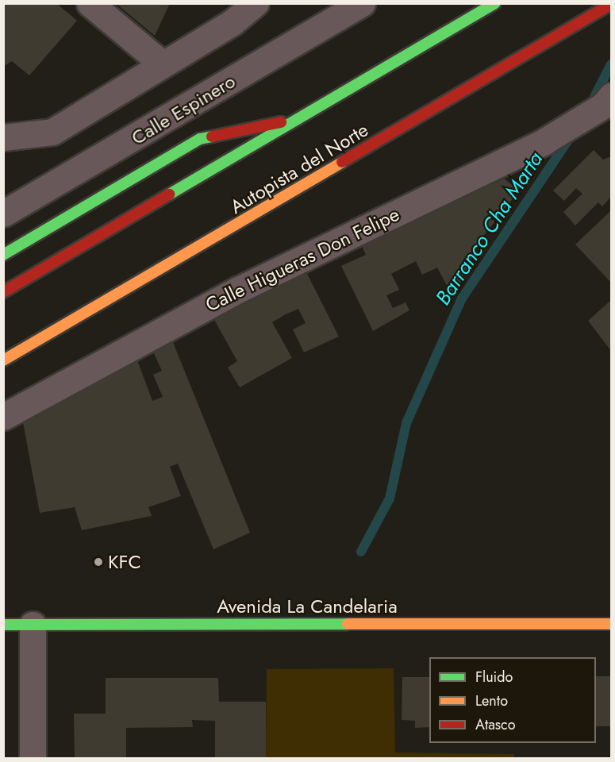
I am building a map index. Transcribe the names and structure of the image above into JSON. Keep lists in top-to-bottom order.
{
  "streets": {
    "main road": ["Autopista del Norte", "Avenida La Candelaria"],
    "street": ["Calle Espinero", "Calle Higueras Don Felipe"]
  },
  "water": ["Barranco Cha Marta"],
  "places": ["KFC"],
  "legend": ["Fluido", "Lento", "Atasco"]
}
